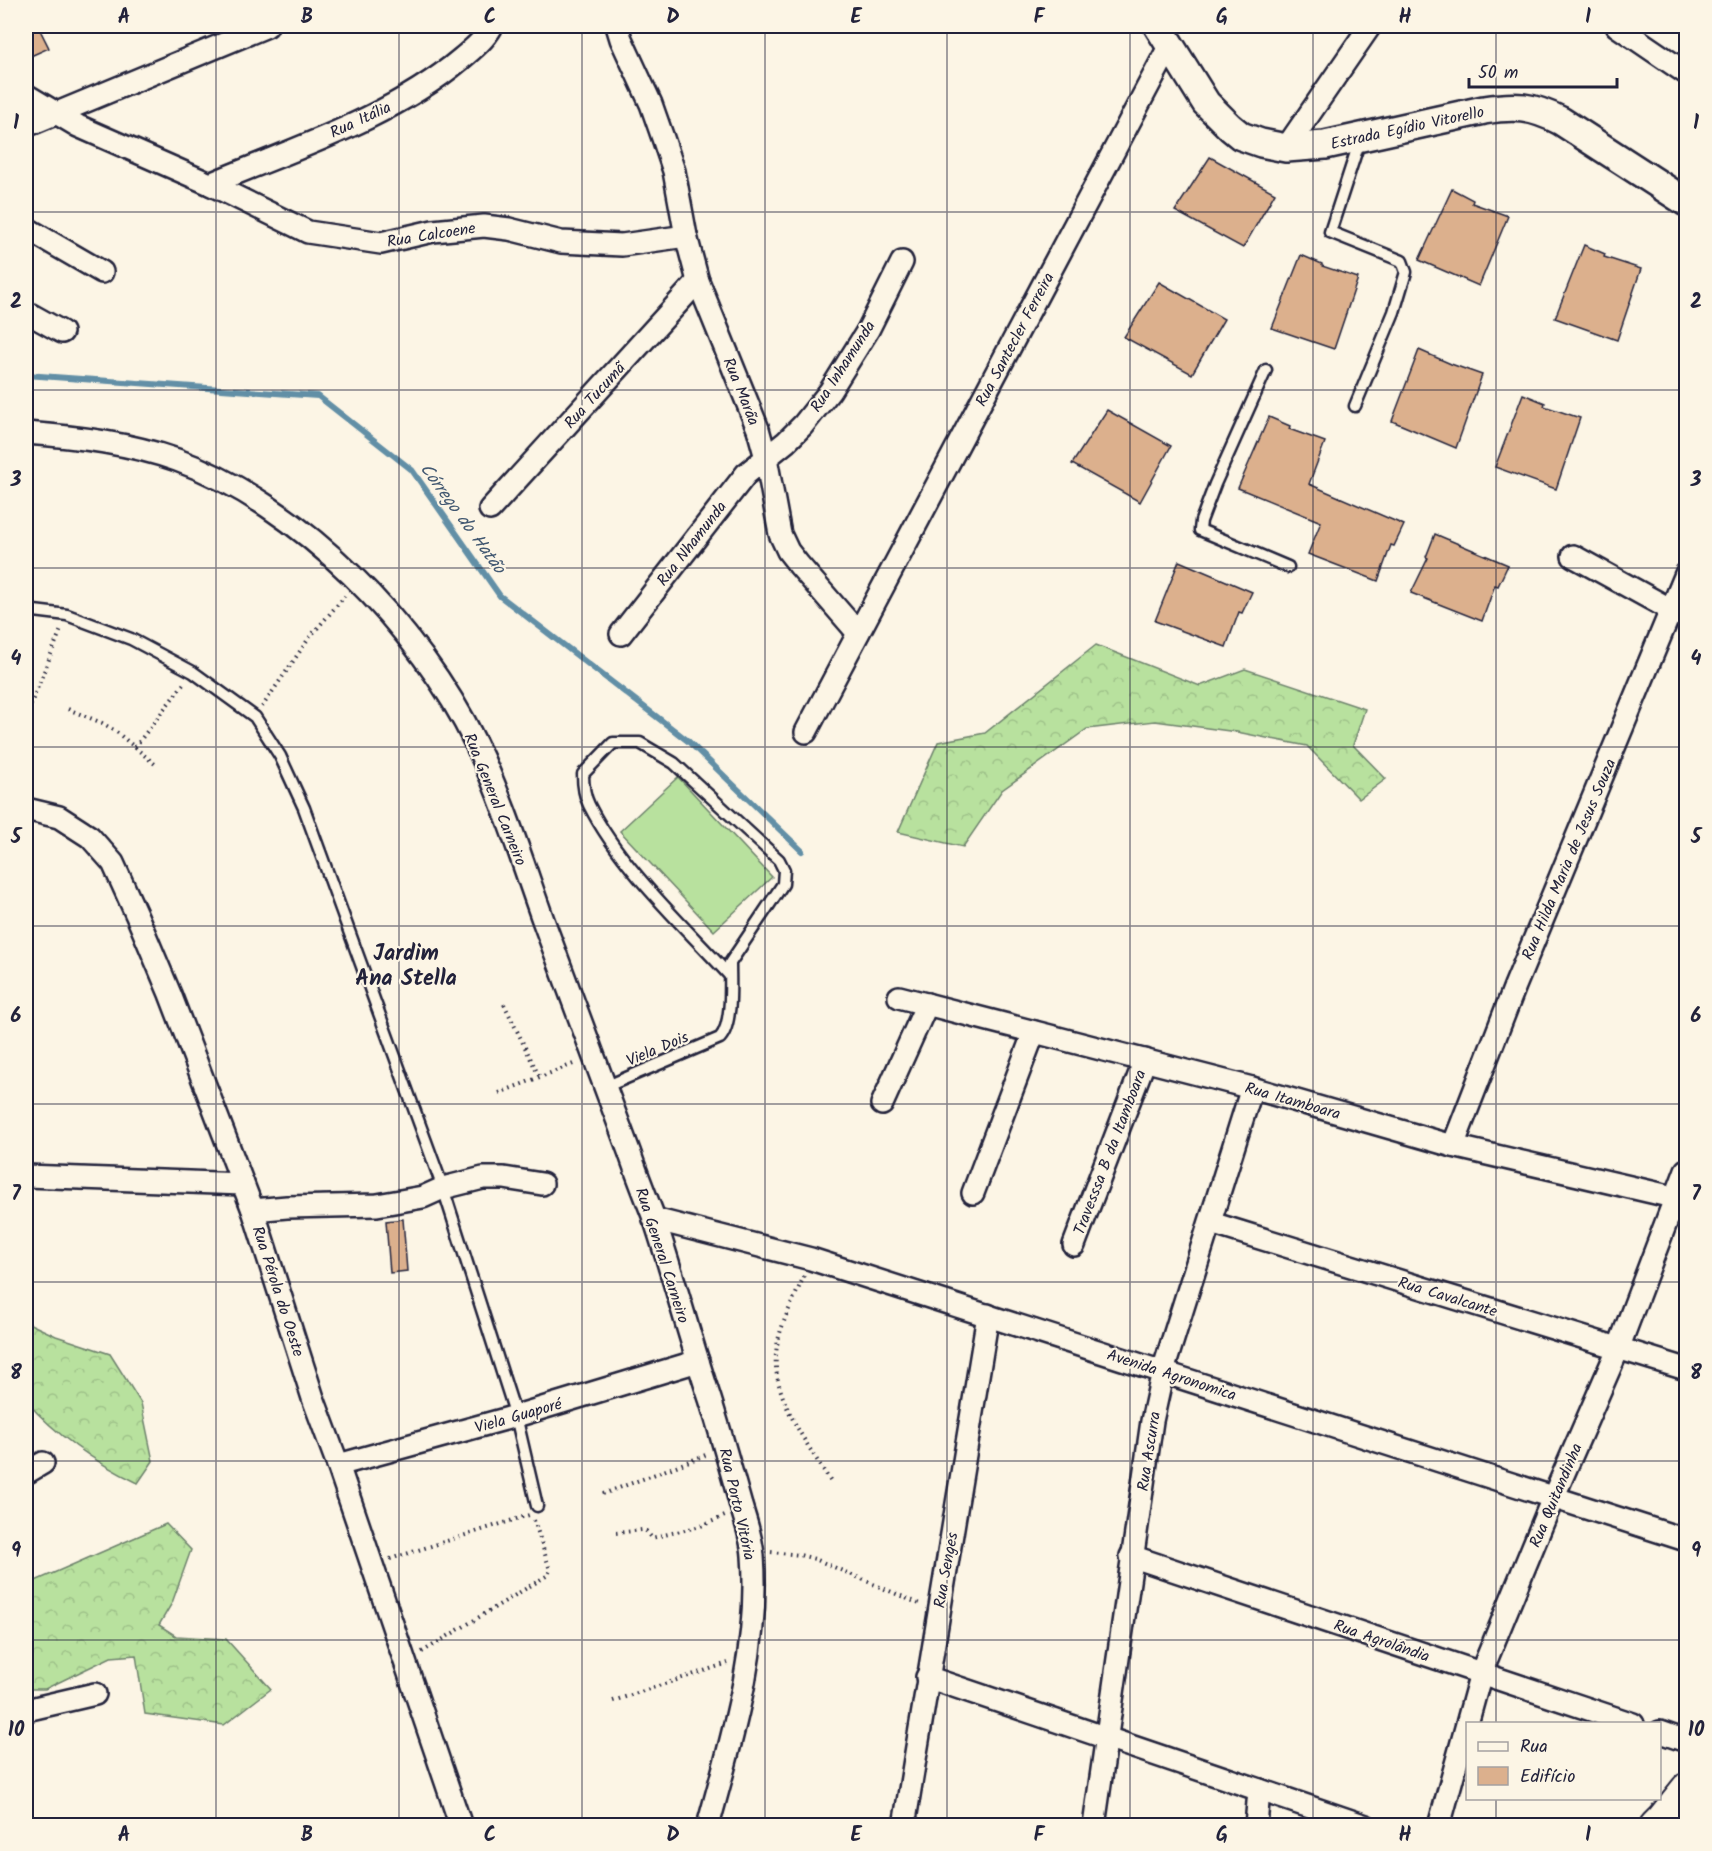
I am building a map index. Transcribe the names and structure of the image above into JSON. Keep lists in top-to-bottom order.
{
  "streets": {
    "street": [
      "Rua Itália",
      "Estrada Egídio Vitorello",
      "Rua Calcoene",
      "Rua Santecler Ferreira",
      "Rua Inhamunda",
      "Rua Marãa",
      "Rua Tucumã",
      "Rua Nhamunda",
      "Rua General Carneiro",
      "Rua Hilda Maria de Jesus Souza",
      "Rua Itamboara",
      "Travesssa B da Itamboara",
      "Rua Pérola do Oeste",
      "Rua Cavalcante",
      "Avenida Agronomica",
      "Viela Guaporé",
      "Rua Ascurra",
      "Rua Quitandinha",
      "Rua Porto Vitória",
      "Rua Senges",
      "Rua Agrolândia"
    ],
    "lane": ["Viela Dois"]
  },
  "crossings": [
    ["Rua Itália", "Rua Calcoene"],
    ["Estrada Egídio Vitorello", "Rua Santecler Ferreira"],
    ["Rua Calcoene", "Rua Marãa"],
    ["Rua Santecler Ferreira", "Rua Marãa"],
    ["Rua Inhamunda", "Rua Marãa"],
    ["Rua Inhamunda", "Rua Nhamunda"],
    ["Rua Marãa", "Rua Tucumã"],
    ["Rua Marãa", "Rua Nhamunda"],
    ["Rua General Carneiro", "Viela Dois"],
    ["Rua General Carneiro", "Avenida Agronomica"],
    ["Rua General Carneiro", "Viela Guaporé"],
    ["Rua General Carneiro", "Rua Porto Vitória"],
    ["Rua Hilda Maria de Jesus Souza", "Rua Itamboara"],
    ["Rua Itamboara", "Travesssa B da Itamboara"],
    ["Rua Itamboara", "Rua Ascurra"],
    ["Rua Itamboara", "Rua Quitandinha"],
    ["Rua Pérola do Oeste", "Viela Guaporé"],
    ["Rua Cavalcante", "Rua Ascurra"],
    ["Rua Cavalcante", "Rua Quitandinha"],
    ["Avenida Agronomica", "Rua Ascurra"],
    ["Avenida Agronomica", "Rua Quitandinha"],
    ["Avenida Agronomica", "Rua Senges"],
    ["Viela Guaporé", "Rua Porto Vitória"],
    ["Rua Ascurra", "Rua Agrolândia"],
    ["Rua Quitandinha", "Rua Agrolândia"]
  ],
  "districts": ["Jardim Ana Stella"],
  "water": ["Córrego do Hatão"],
  "legend": ["Rua", "Edifício"],
  "scale_bar": "50 m",
  "grid": {
    "columns": [
      "A",
      "B",
      "C",
      "D",
      "E",
      "F",
      "G",
      "H",
      "I"
    ],
    "rows": [
      "1",
      "2",
      "3",
      "4",
      "5",
      "6",
      "7",
      "8",
      "9",
      "10"
    ]
  }
}
